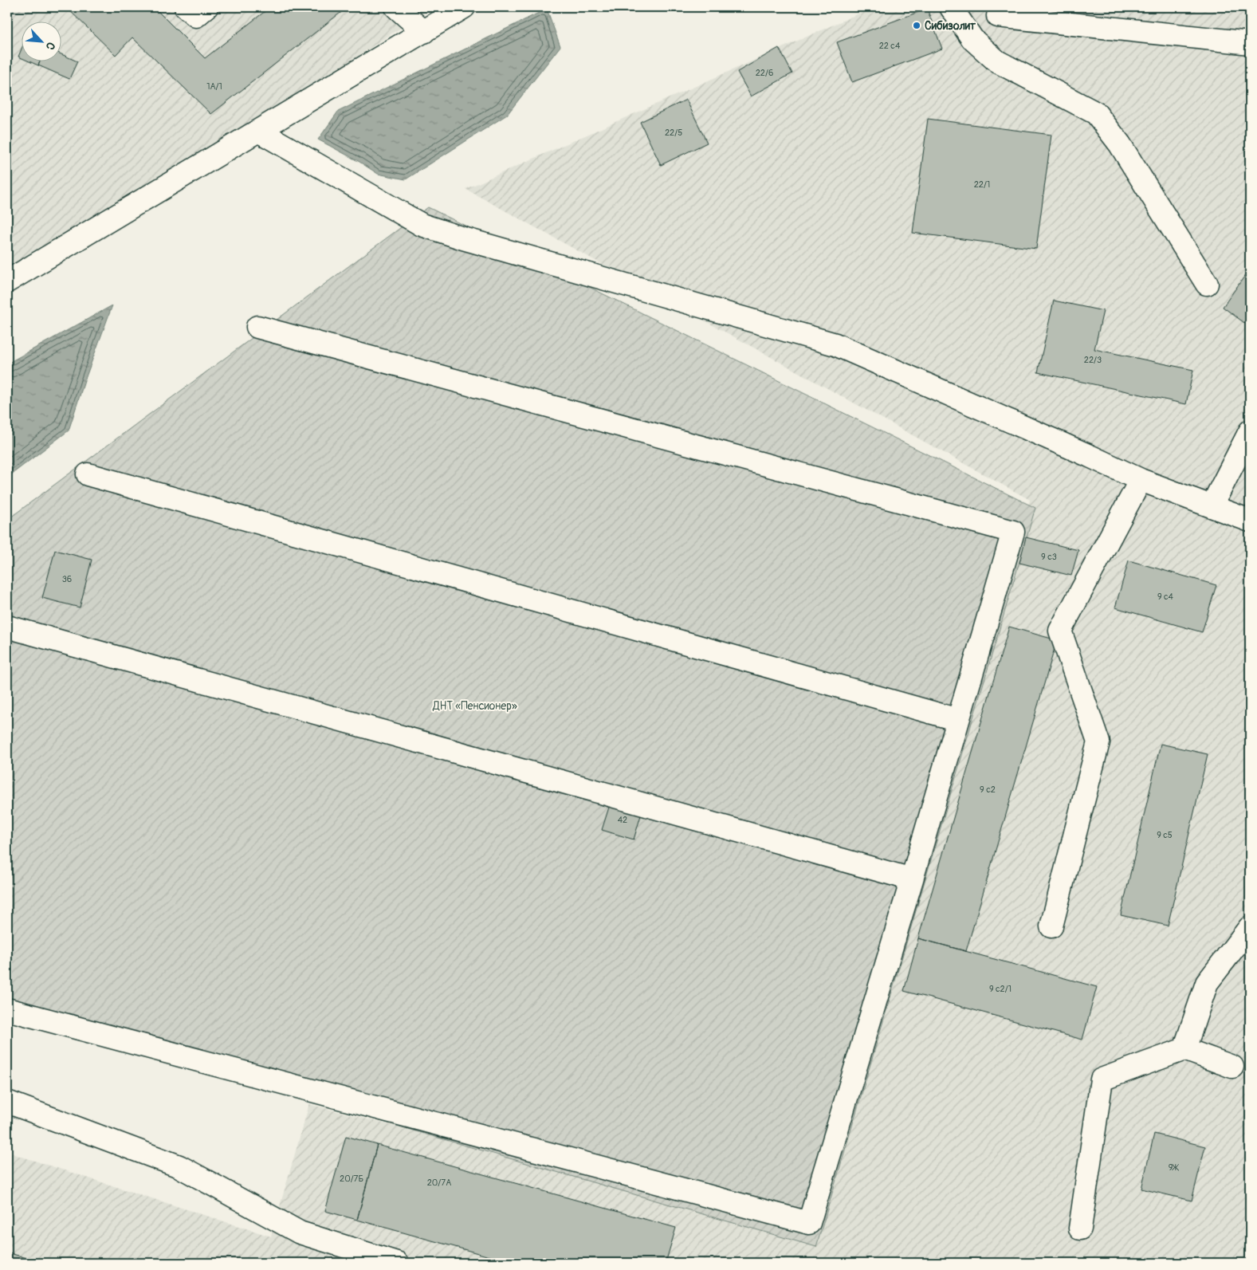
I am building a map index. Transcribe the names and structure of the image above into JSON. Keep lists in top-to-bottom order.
{
  "parks": ["ДНТ «Пенсионер»"],
  "places": ["Сибизолит"],
  "house_numbers": [
    "22 с4",
    "22/6",
    "1А/1",
    "22/5",
    "22/1",
    "22/3",
    "9 с3",
    "36",
    "9 с4",
    "9 с2",
    "42",
    "9 с5",
    "9 с2/1",
    "9Ж",
    "20/7Б",
    "20/7А"
  ],
  "north": "bottom right"
}
